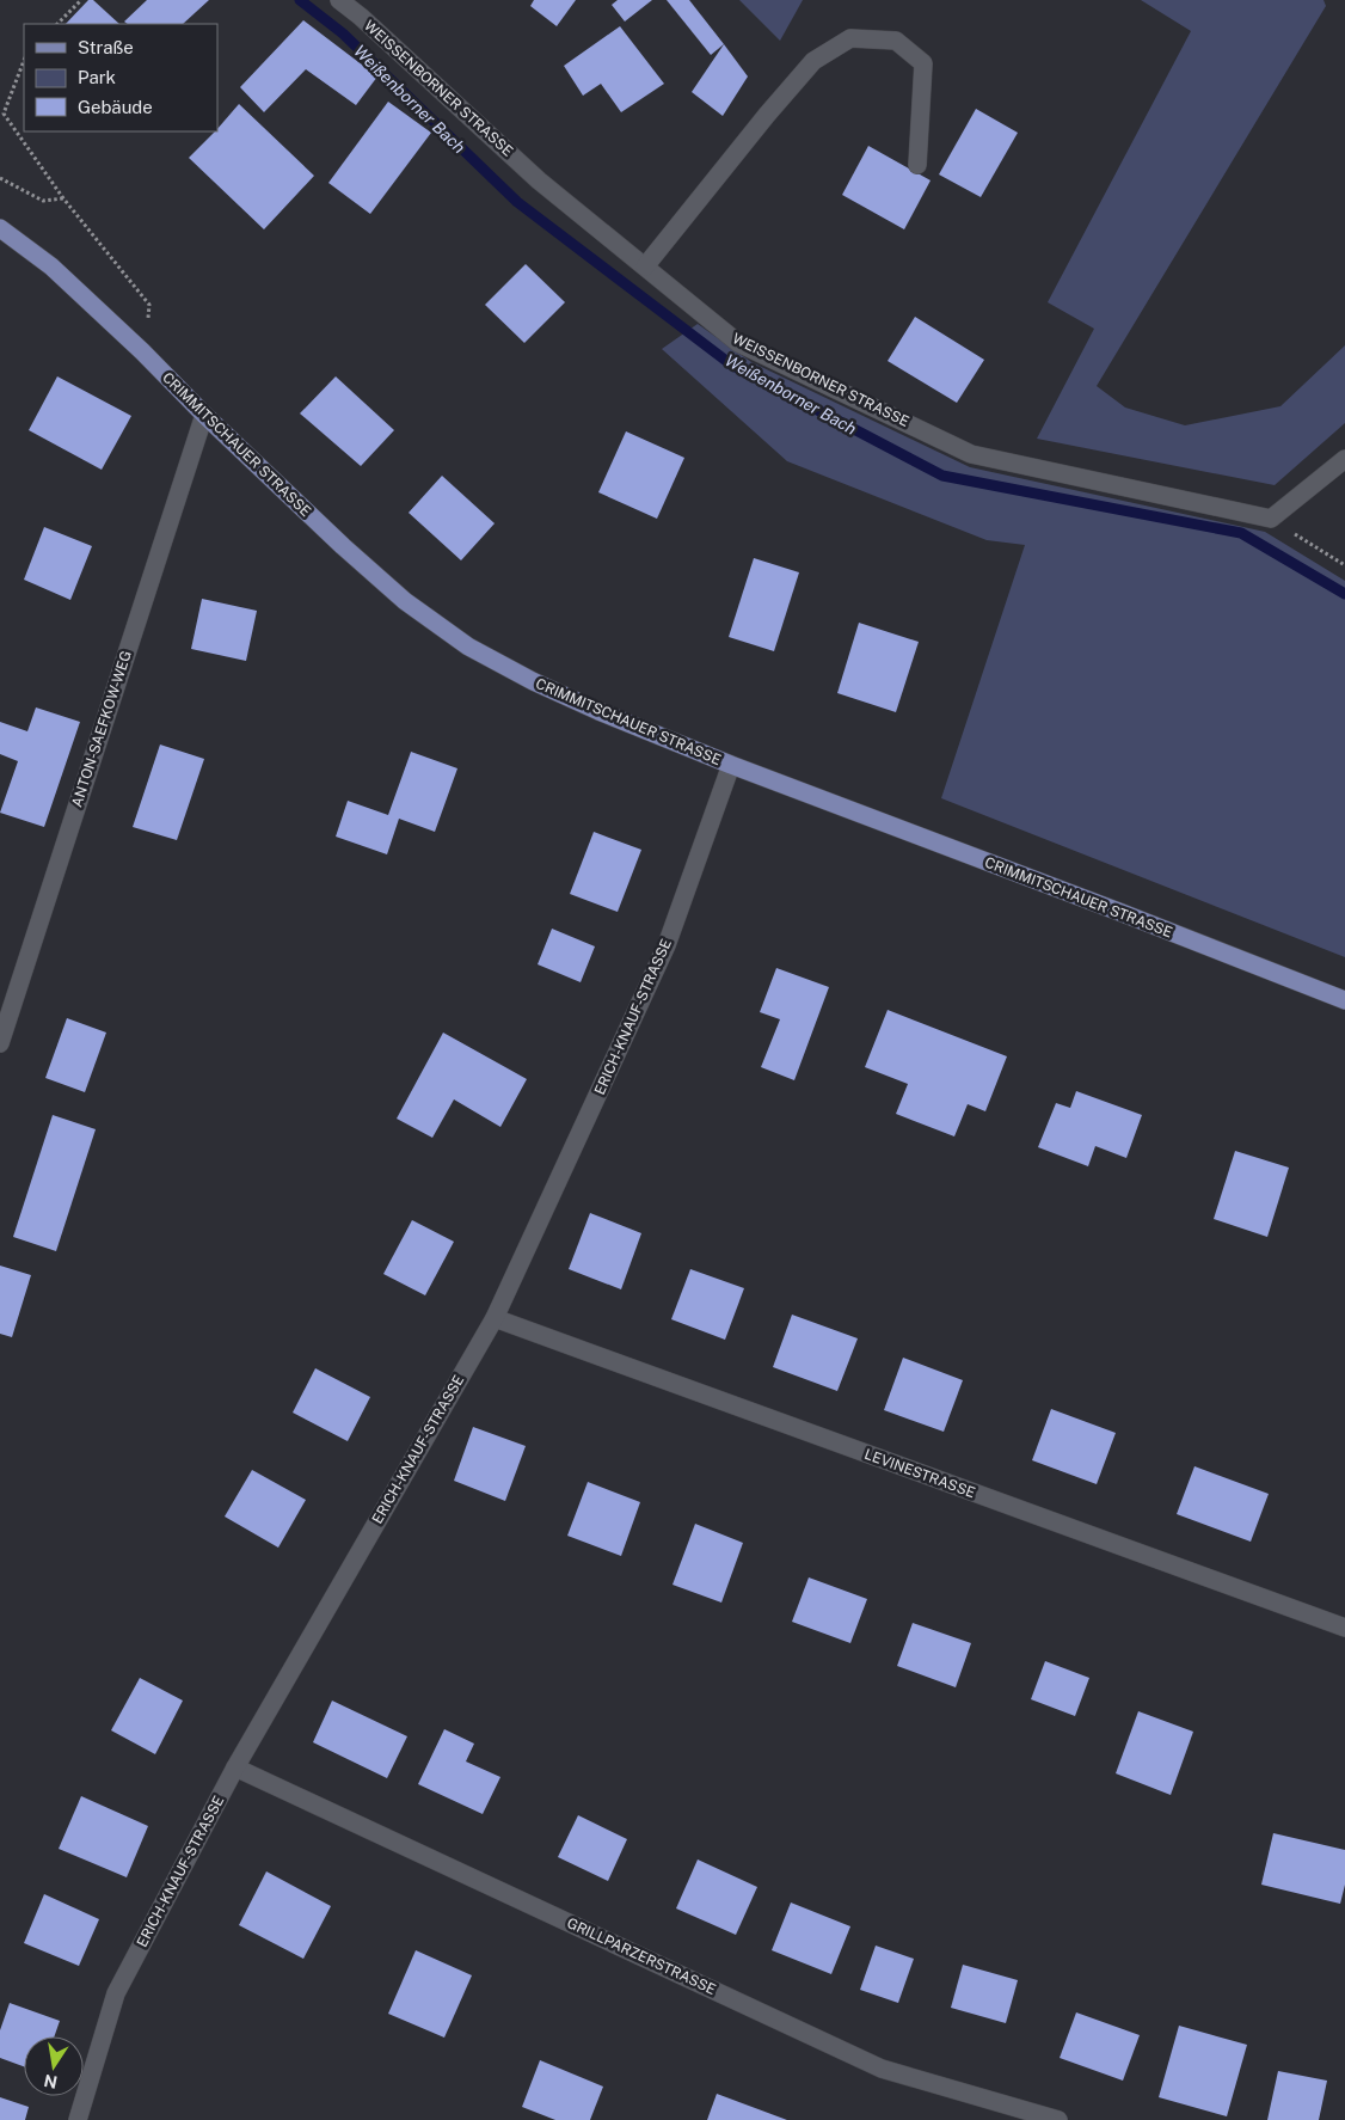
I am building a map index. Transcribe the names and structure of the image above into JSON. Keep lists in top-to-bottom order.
{
  "streets": {
    "main road": ["CRIMMITSCHAUER STRASSE"],
    "street": [
      "WEISSENBORNER STRASSE",
      "ANTON-SAEFKOW-WEG",
      "ERICH-KNAUF-STRASSE",
      "LEVINESTRASSE",
      "GRILLPARZERSTRASSE"
    ]
  },
  "crossings": [
    ["CRIMMITSCHAUER STRASSE", "ANTON-SAEFKOW-WEG"],
    ["CRIMMITSCHAUER STRASSE", "ERICH-KNAUF-STRASSE"],
    ["ERICH-KNAUF-STRASSE", "LEVINESTRASSE"],
    ["ERICH-KNAUF-STRASSE", "GRILLPARZERSTRASSE"]
  ],
  "water": ["Weißenborner Bach"],
  "legend": ["Straße", "Park", "Gebäude"],
  "north": "bottom"
}
